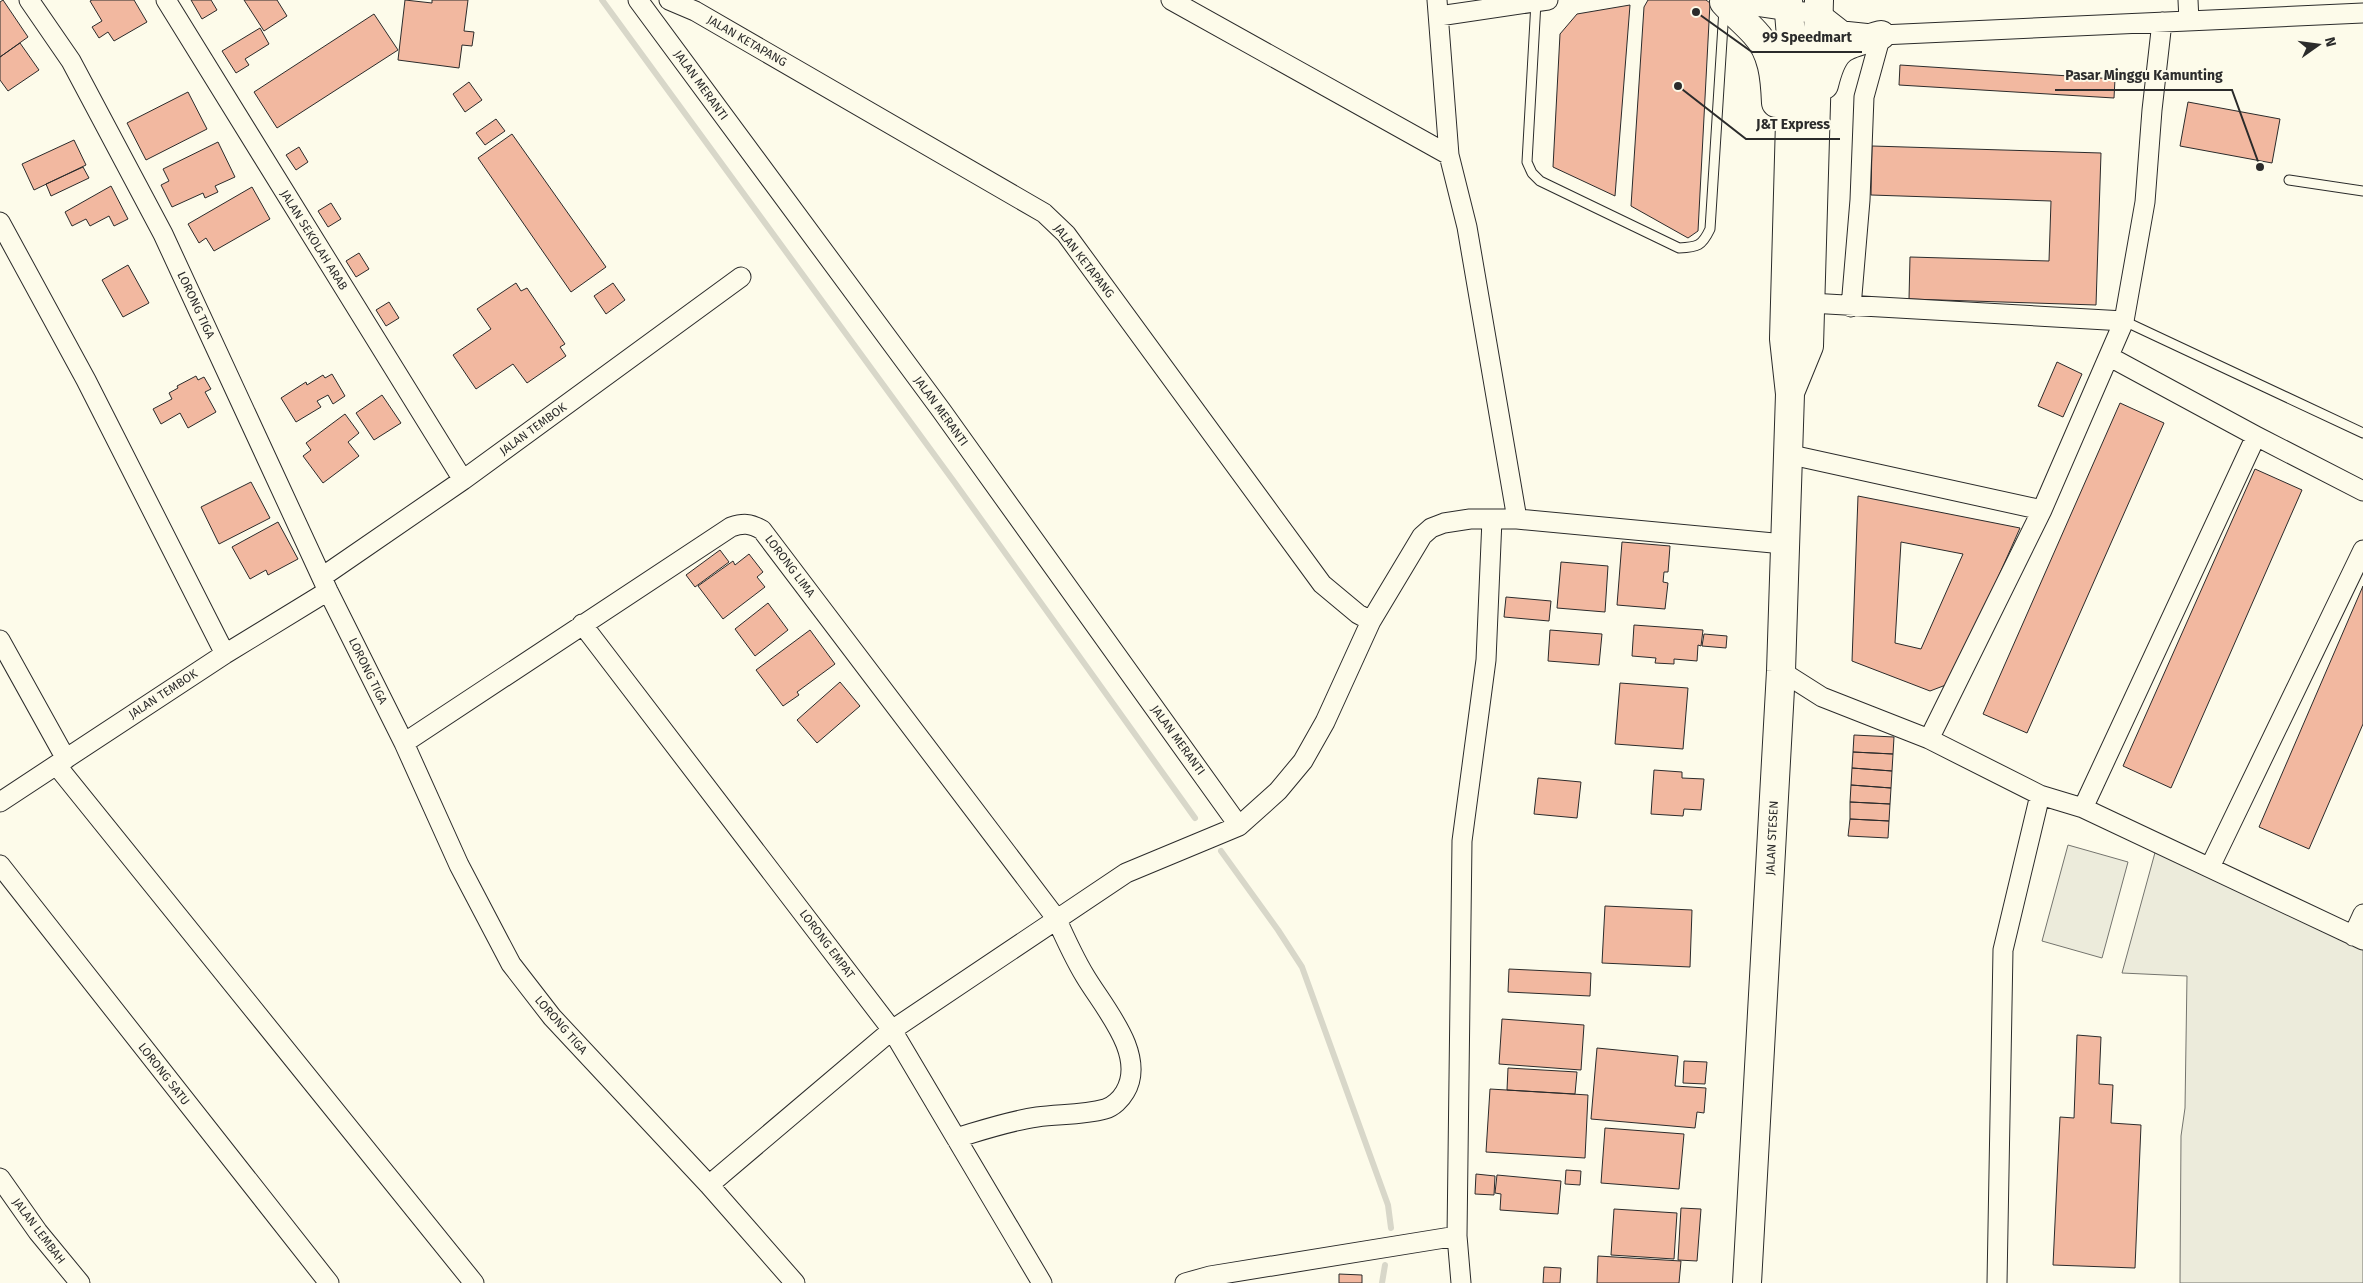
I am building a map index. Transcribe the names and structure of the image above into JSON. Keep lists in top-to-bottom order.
{
  "streets": {
    "main road": ["JALAN STESEN"],
    "street": [
      "JALAN KETAPANG",
      "JALAN MERANTI",
      "JALAN SEKOLAH ARAB",
      "LORONG TIGA",
      "JALAN TEMBOK",
      "LORONG LIMA",
      "LORONG EMPAT",
      "LORONG SATU",
      "JALAN LEMBAH"
    ]
  },
  "crossings": [
    ["JALAN SEKOLAH ARAB", "JALAN TEMBOK"],
    ["LORONG TIGA", "JALAN TEMBOK"],
    ["LORONG TIGA", "LORONG LIMA"],
    ["LORONG LIMA", "LORONG EMPAT"]
  ],
  "places": ["99 Speedmart", "J&T Express", "Pasar Minggu Kamunting"],
  "north": "right"
}
